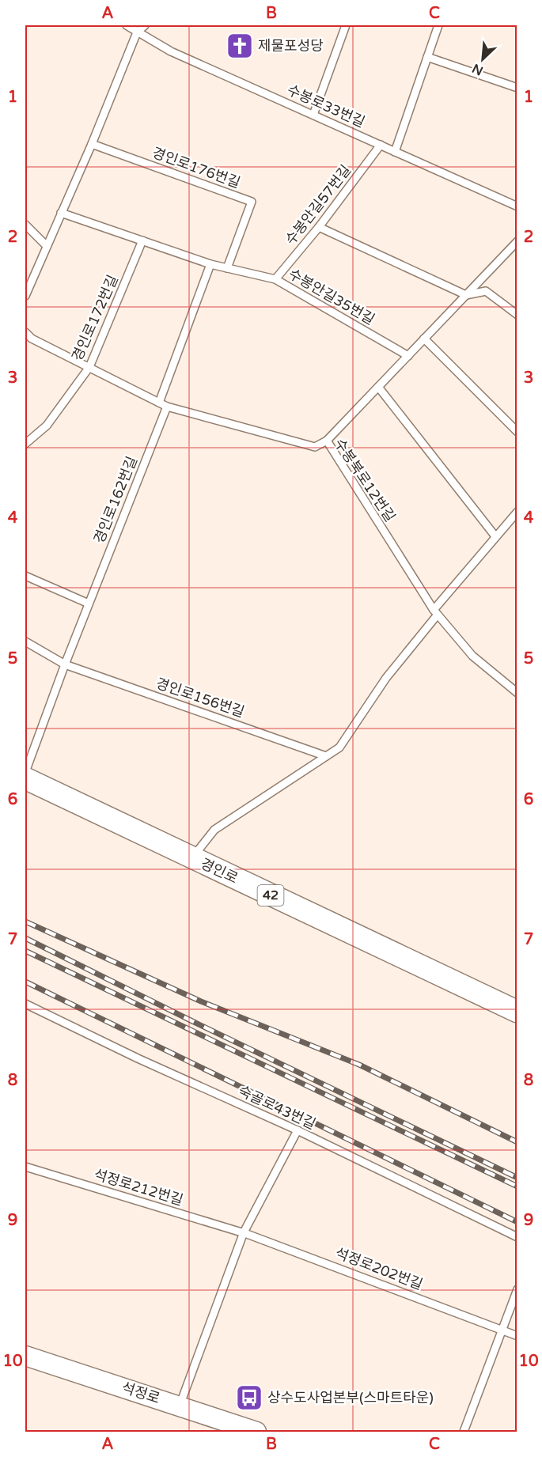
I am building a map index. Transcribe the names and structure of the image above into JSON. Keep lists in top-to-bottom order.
{
  "streets": {
    "main road": ["경인로", "42", "석정로"],
    "lane": [
      "수봉로33번길",
      "경인로176번길",
      "수봉안길57번길",
      "수봉안길35번길",
      "경인로172번길",
      "수봉북로12번길",
      "경인로162번길",
      "경인로156번길",
      "숙골로43번길",
      "석정로212번길",
      "석정로202번길"
    ]
  },
  "crossings": [
    ["수봉로33번길", "수봉안길57번길"],
    ["경인로176번길", "수봉안길35번길"],
    ["수봉안길57번길", "수봉안길35번길"],
    ["경인로172번길", "수봉북로12번길"],
    ["수봉북로12번길", "경인로162번길"],
    ["경인로162번길", "경인로156번길"],
    ["석정로212번길", "석정로202번길"]
  ],
  "places": {
    "church": ["제물포성당"],
    "bus stop": ["상수도사업본부(스마트타운)"]
  },
  "north": "bottom left",
  "grid": {
    "columns": ["A", "B", "C"],
    "rows": [
      "1",
      "2",
      "3",
      "4",
      "5",
      "6",
      "7",
      "8",
      "9",
      "10"
    ]
  }
}
